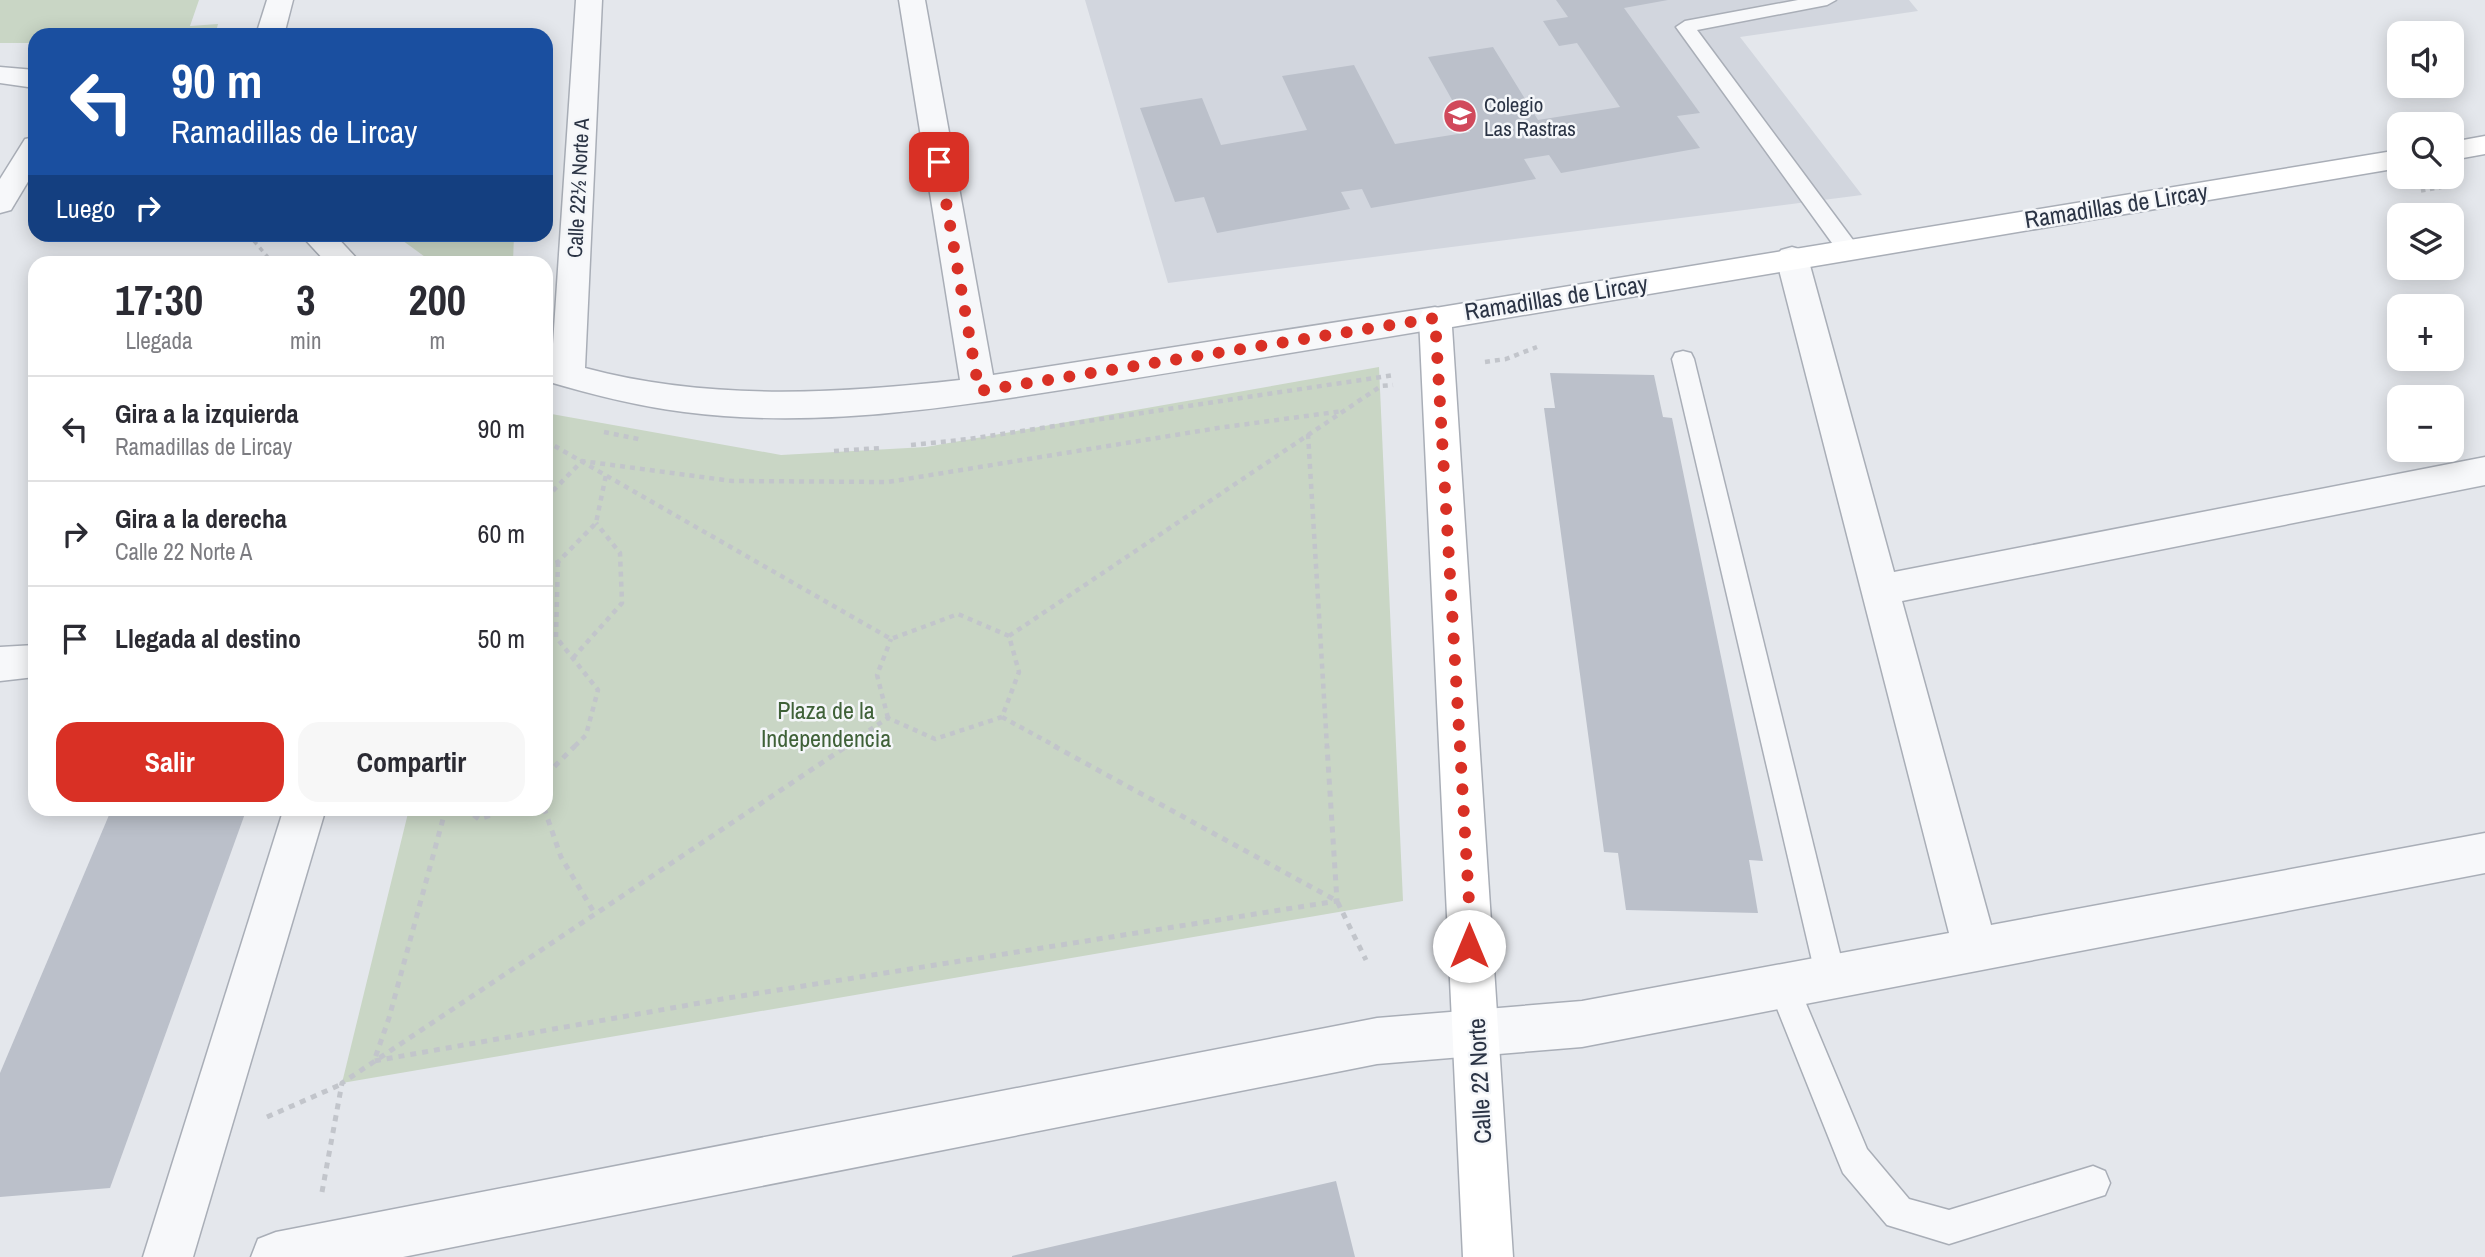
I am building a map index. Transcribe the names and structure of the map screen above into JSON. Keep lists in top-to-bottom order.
{
  "streets": {
    "street": ["Calle 22½ Norte A", "Ramadillas de Lircay", "Calle 22 Norte"]
  },
  "crossings": [
    ["Calle 22½ Norte A", "Ramadillas de Lircay"],
    ["Ramadillas de Lircay", "Calle 22 Norte"]
  ],
  "parks": ["Plaza de la Independencia"],
  "places": {
    "school or university": ["Colegio Las Rastras"]
  },
  "page": {
    "map_buttons": ["+", "−"],
    "turn": ["90 m", "Ramadillas de Lircay"],
    "then": "Luego",
    "eta": [
      "17:30",
      "Llegada",
      "3",
      "min",
      "200",
      "m"
    ],
    "list": [
      {
        "name": "Gira a la izquierda",
        "note": "Ramadillas de Lircay",
        "value": "90 m"
      },
      {
        "name": "Gira a la derecha",
        "note": "Calle 22 Norte A",
        "value": "60 m"
      },
      {
        "name": "Llegada al destino",
        "value": "50 m"
      }
    ],
    "buttons": ["Salir", "Compartir"]
  }
}
